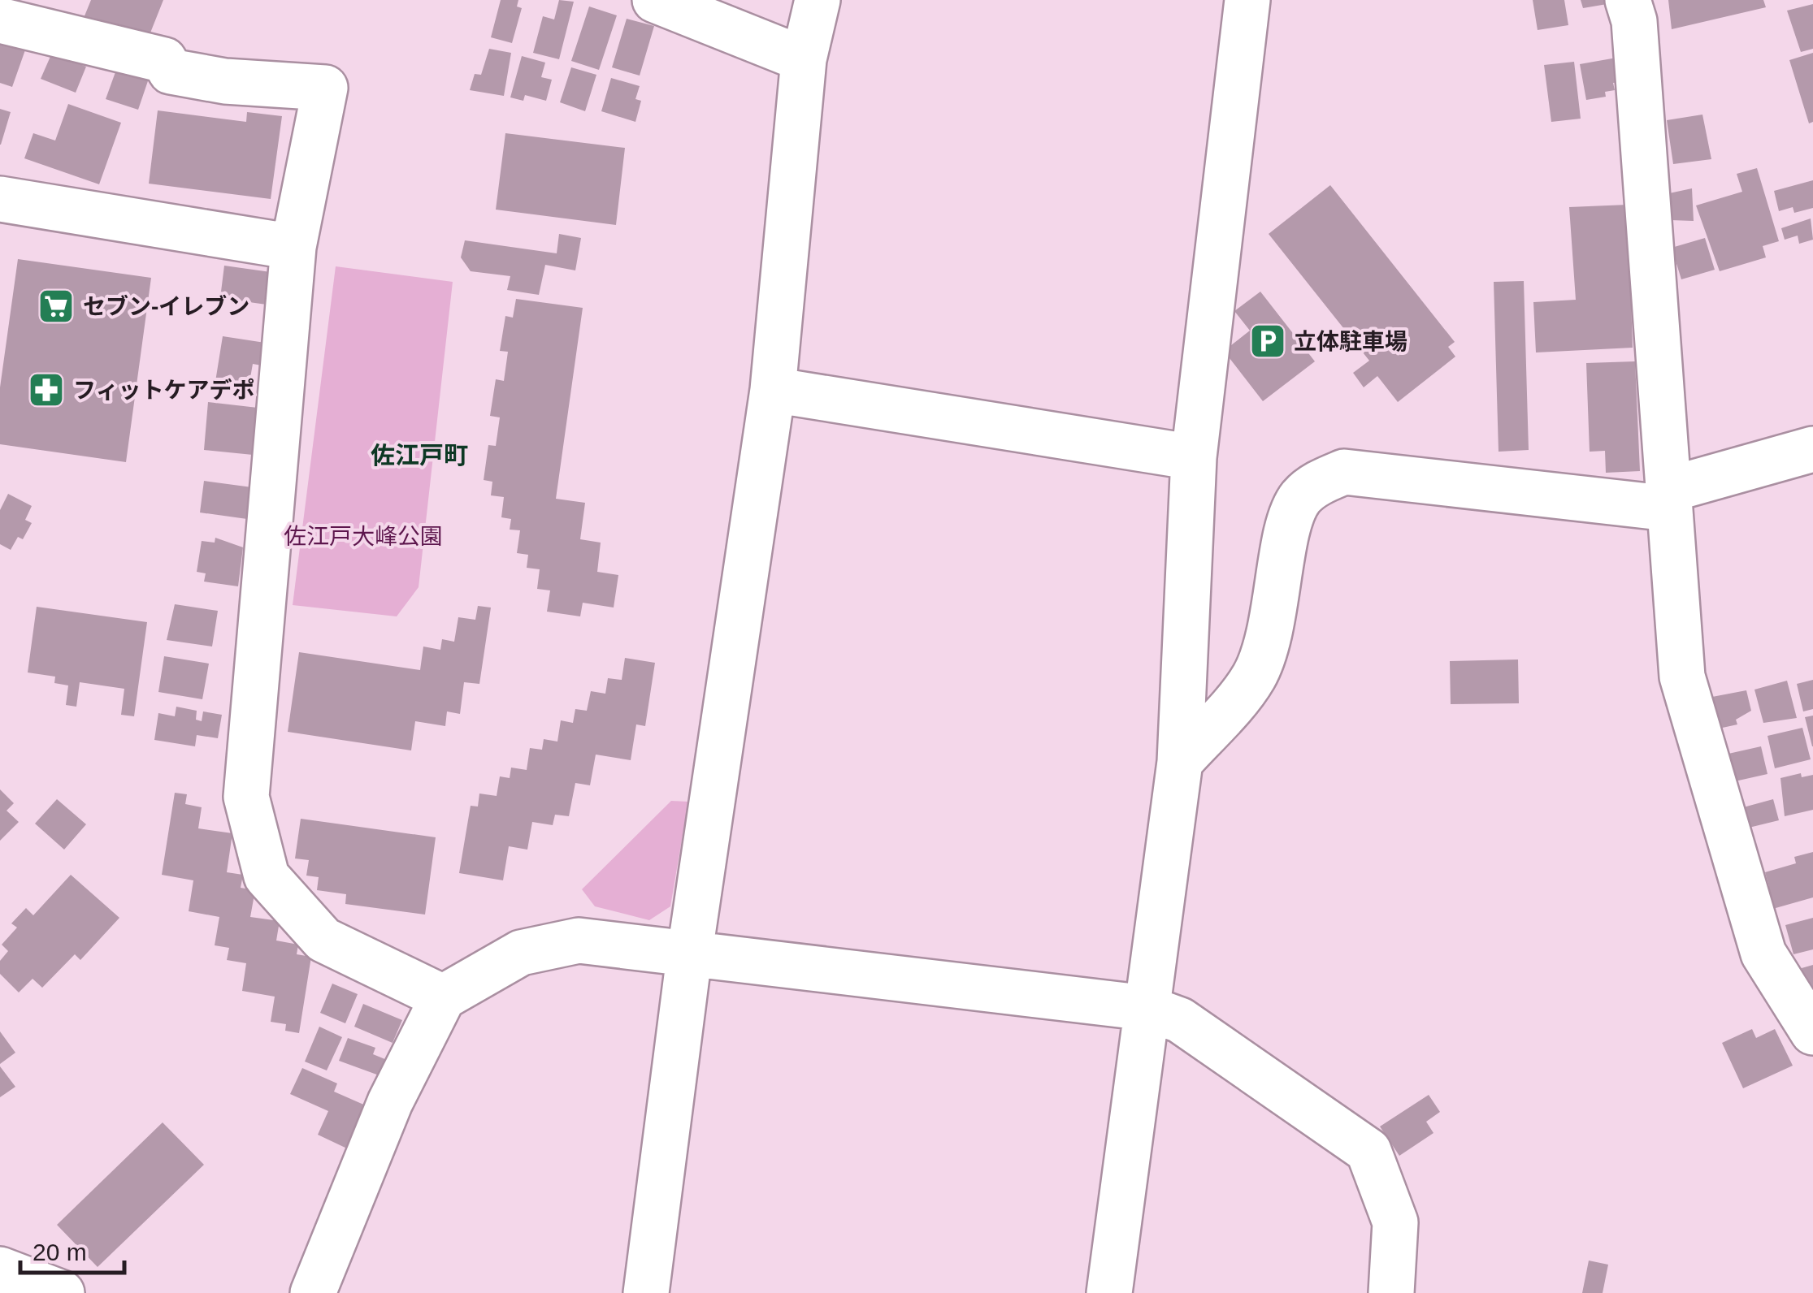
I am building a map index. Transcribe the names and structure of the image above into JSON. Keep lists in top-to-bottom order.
{
  "districts": ["佐江戸町"],
  "parks": ["佐江戸大峰公園"],
  "places": {
    "supermarket": ["セブン-イレブン"],
    "parking": ["立体駐車場"],
    "pharmacy": ["フィットケアデポ"]
  },
  "scale_bar": "20 m"
}
